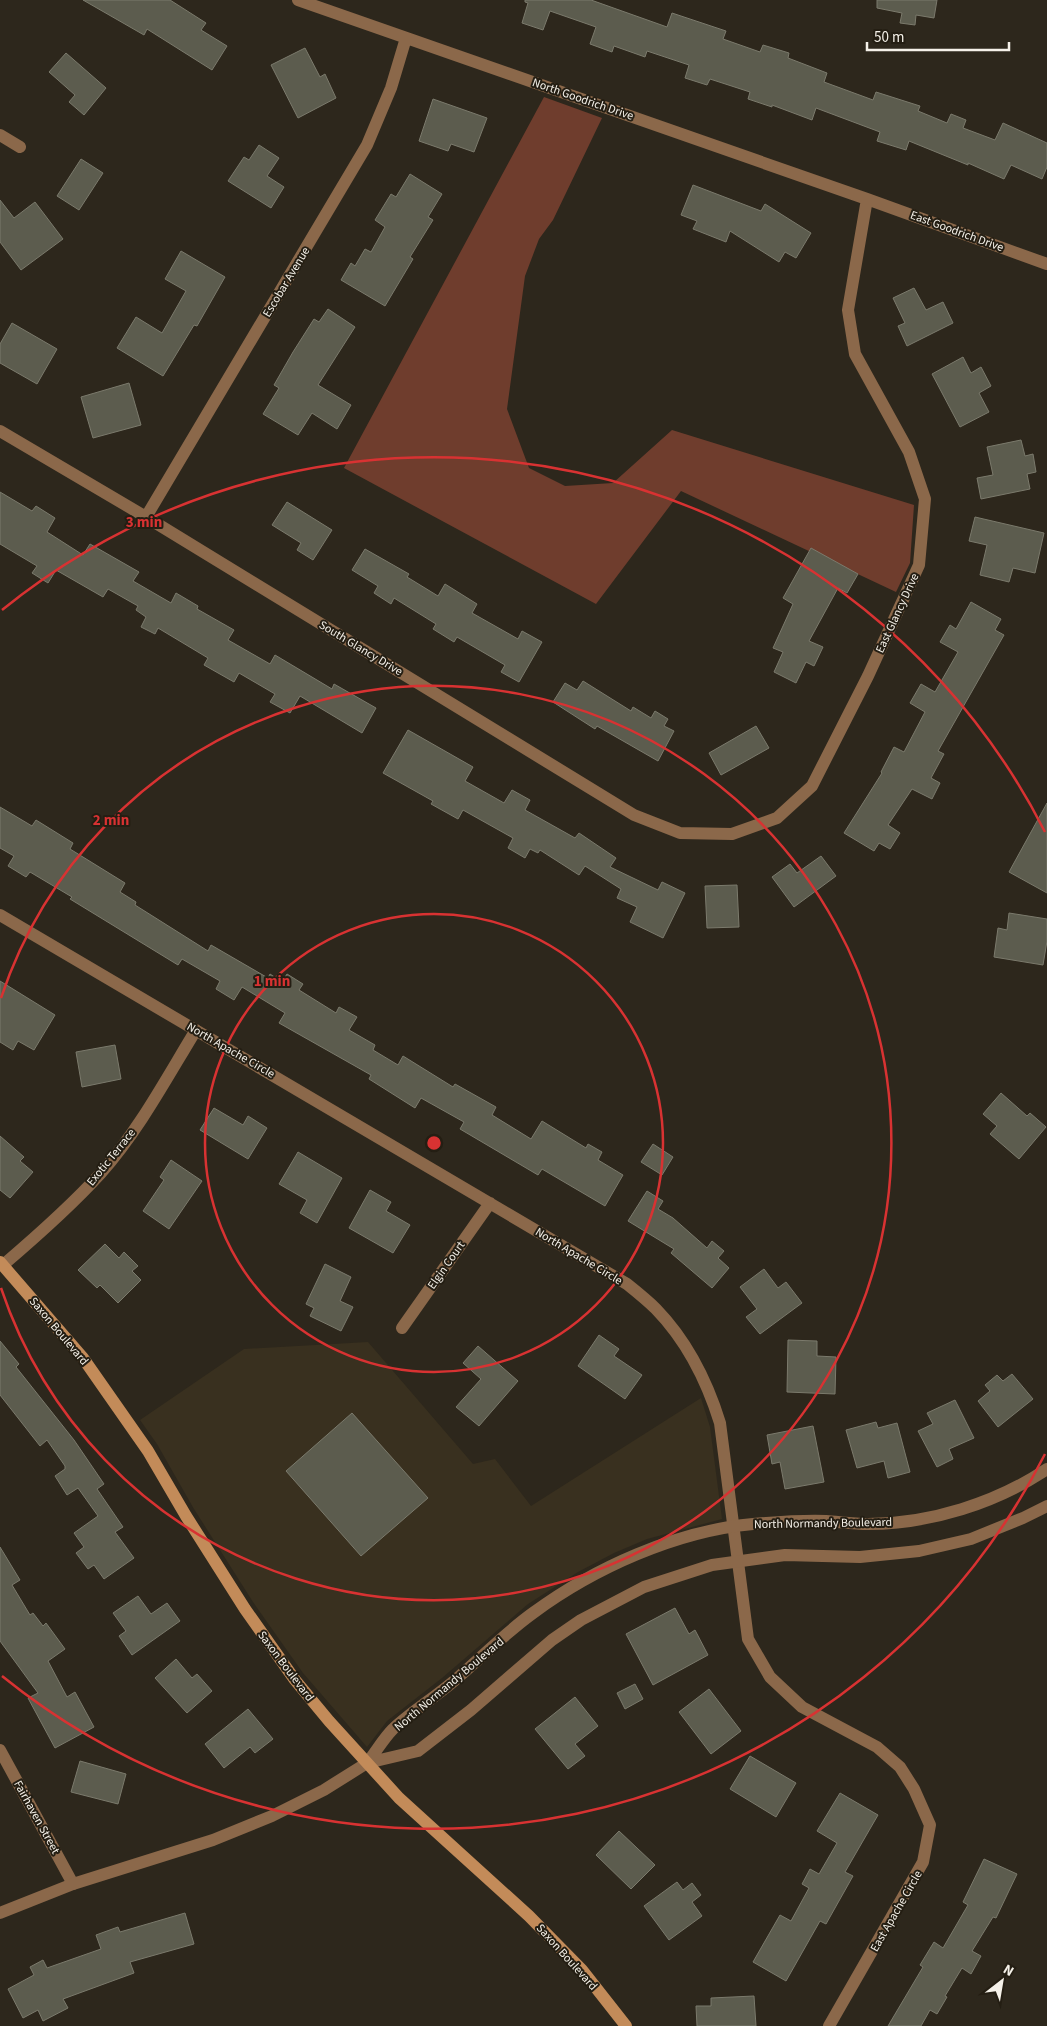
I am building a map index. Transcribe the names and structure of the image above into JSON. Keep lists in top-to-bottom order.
{
  "streets": {
    "main road": ["Saxon Boulevard"],
    "street": [
      "North Goodrich Drive",
      "East Goodrich Drive",
      "Escobar Avenue",
      "East Glancy Drive",
      "South Glancy Drive",
      "North Apache Circle",
      "Exotic Terrace",
      "Elgin Court",
      "North Normandy Boulevard",
      "Fairhaven Street",
      "East Apache Circle"
    ]
  },
  "crossings": [
    ["North Goodrich Drive", "East Goodrich Drive"],
    ["North Goodrich Drive", "Escobar Avenue"],
    ["North Goodrich Drive", "East Glancy Drive"],
    ["East Goodrich Drive", "East Glancy Drive"],
    ["Escobar Avenue", "South Glancy Drive"],
    ["East Glancy Drive", "South Glancy Drive"],
    ["North Apache Circle", "Exotic Terrace"],
    ["North Apache Circle", "Elgin Court"],
    ["North Apache Circle", "North Normandy Boulevard"],
    ["North Apache Circle", "East Apache Circle"],
    ["Exotic Terrace", "Saxon Boulevard"],
    ["Saxon Boulevard", "North Normandy Boulevard"],
    ["North Normandy Boulevard", "Fairhaven Street"]
  ],
  "scale_bar": "50 m",
  "north": "top right",
  "rings": ["3 min", "2 min", "1 min"]
}
